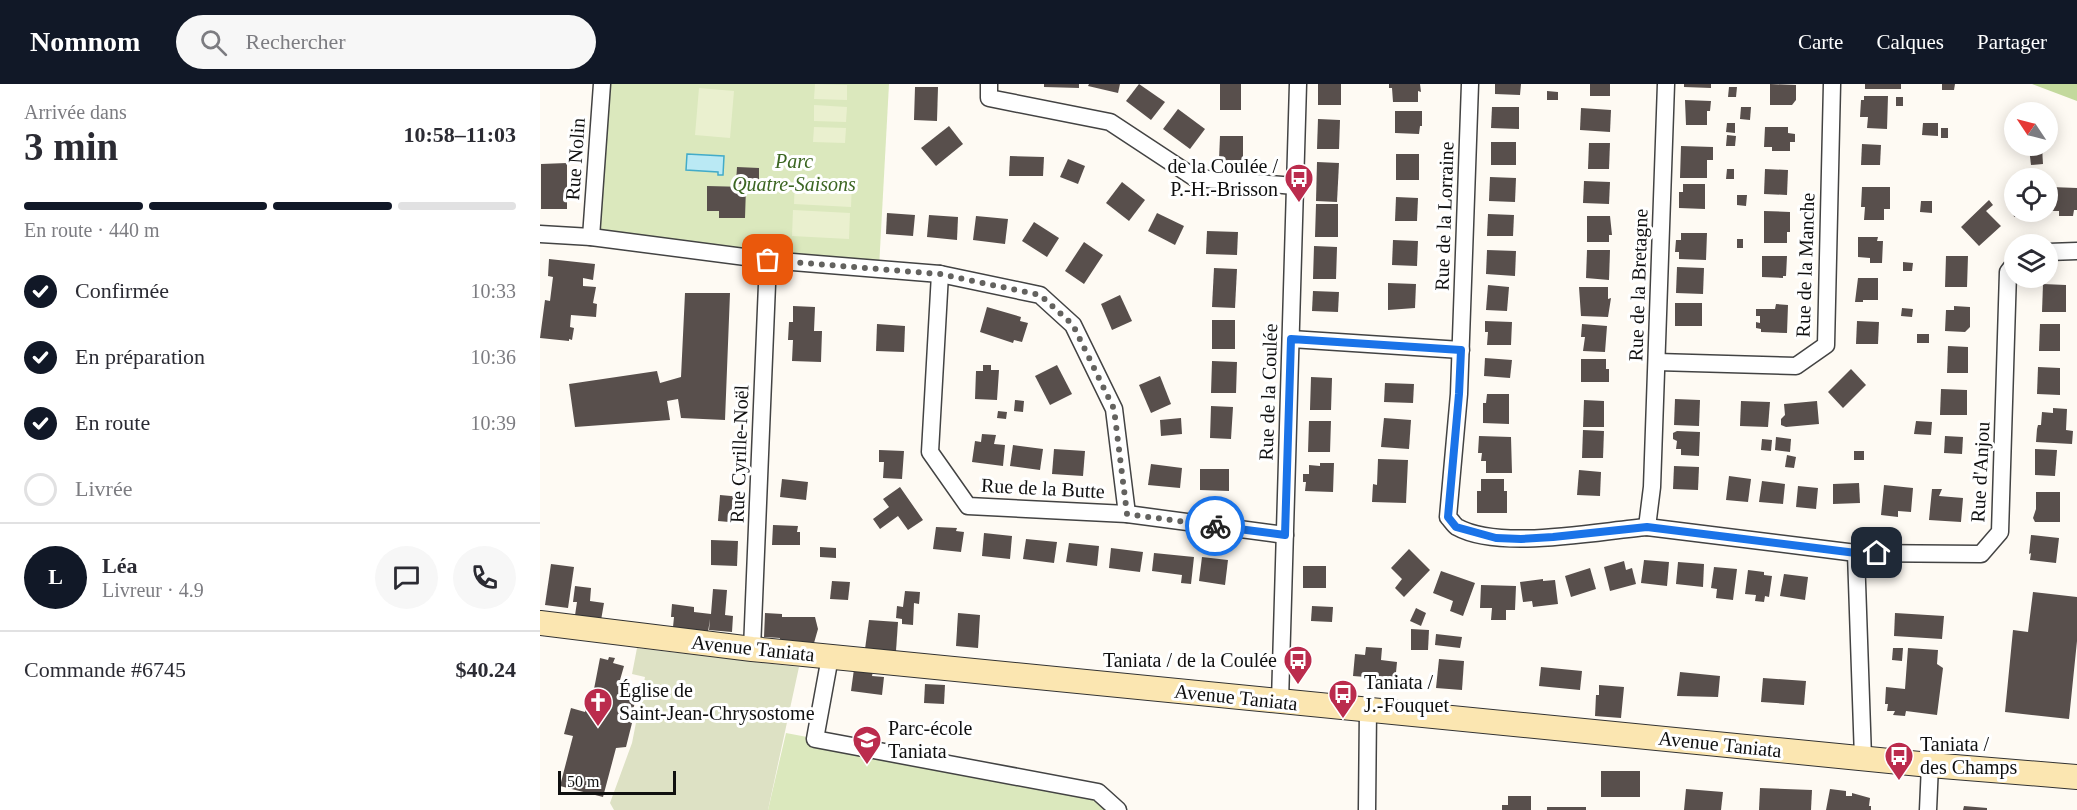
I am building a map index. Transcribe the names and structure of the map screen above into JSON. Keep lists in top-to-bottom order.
{
  "streets": {
    "main road": ["Avenue Taniata"],
    "street": [
      "Rue Nolin",
      "Rue de la Lorraine",
      "Rue de la Manche",
      "Rue de la Bretagne",
      "Rue de la Coulée",
      "Rue Cyrille-Noël",
      "Rue d'Anjou",
      "Rue de la Butte"
    ]
  },
  "crossings": [
    ["Rue de la Lorraine", "Rue de la Bretagne"],
    ["Rue de la Lorraine", "Rue d'Anjou"],
    ["Rue de la Manche", "Rue de la Bretagne"],
    ["Rue de la Bretagne", "Rue d'Anjou"],
    ["Rue de la Coulée", "Rue de la Butte"],
    ["Rue de la Coulée", "Avenue Taniata"],
    ["Rue Cyrille-Noël", "Avenue Taniata"]
  ],
  "parks": ["Parc Quatre-Saisons"],
  "places": {
    "bus stop": [
      "de la Coulée / P.-H.-Brisson",
      "Taniata / de la Coulée",
      "Taniata / J.-Fouquet",
      "Taniata / des Champs"
    ],
    "church": ["Église de Saint-Jean-Chrysostome"],
    "school or university": ["Parc-école Taniata"]
  },
  "scale_bar": "50 m",
  "north": "top left",
  "page": {
    "header": "Nomnom",
    "search": "Rechercher",
    "nav": ["Carte", "Calques", "Partager"],
    "heading": ["3 min", "Arrivée dans", "10:58–11:03"],
    "panel": [
      "Léa",
      "Livreur · 4.9",
      "Commande #6745",
      "$40.24"
    ],
    "bar": "En route · 440 m",
    "list": [
      ["Confirmée", "10:33"],
      ["En préparation", "10:36"],
      ["En route", "10:39"],
      "Livrée"
    ],
    "round": "L",
    "scale": "50 m"
  }
}
